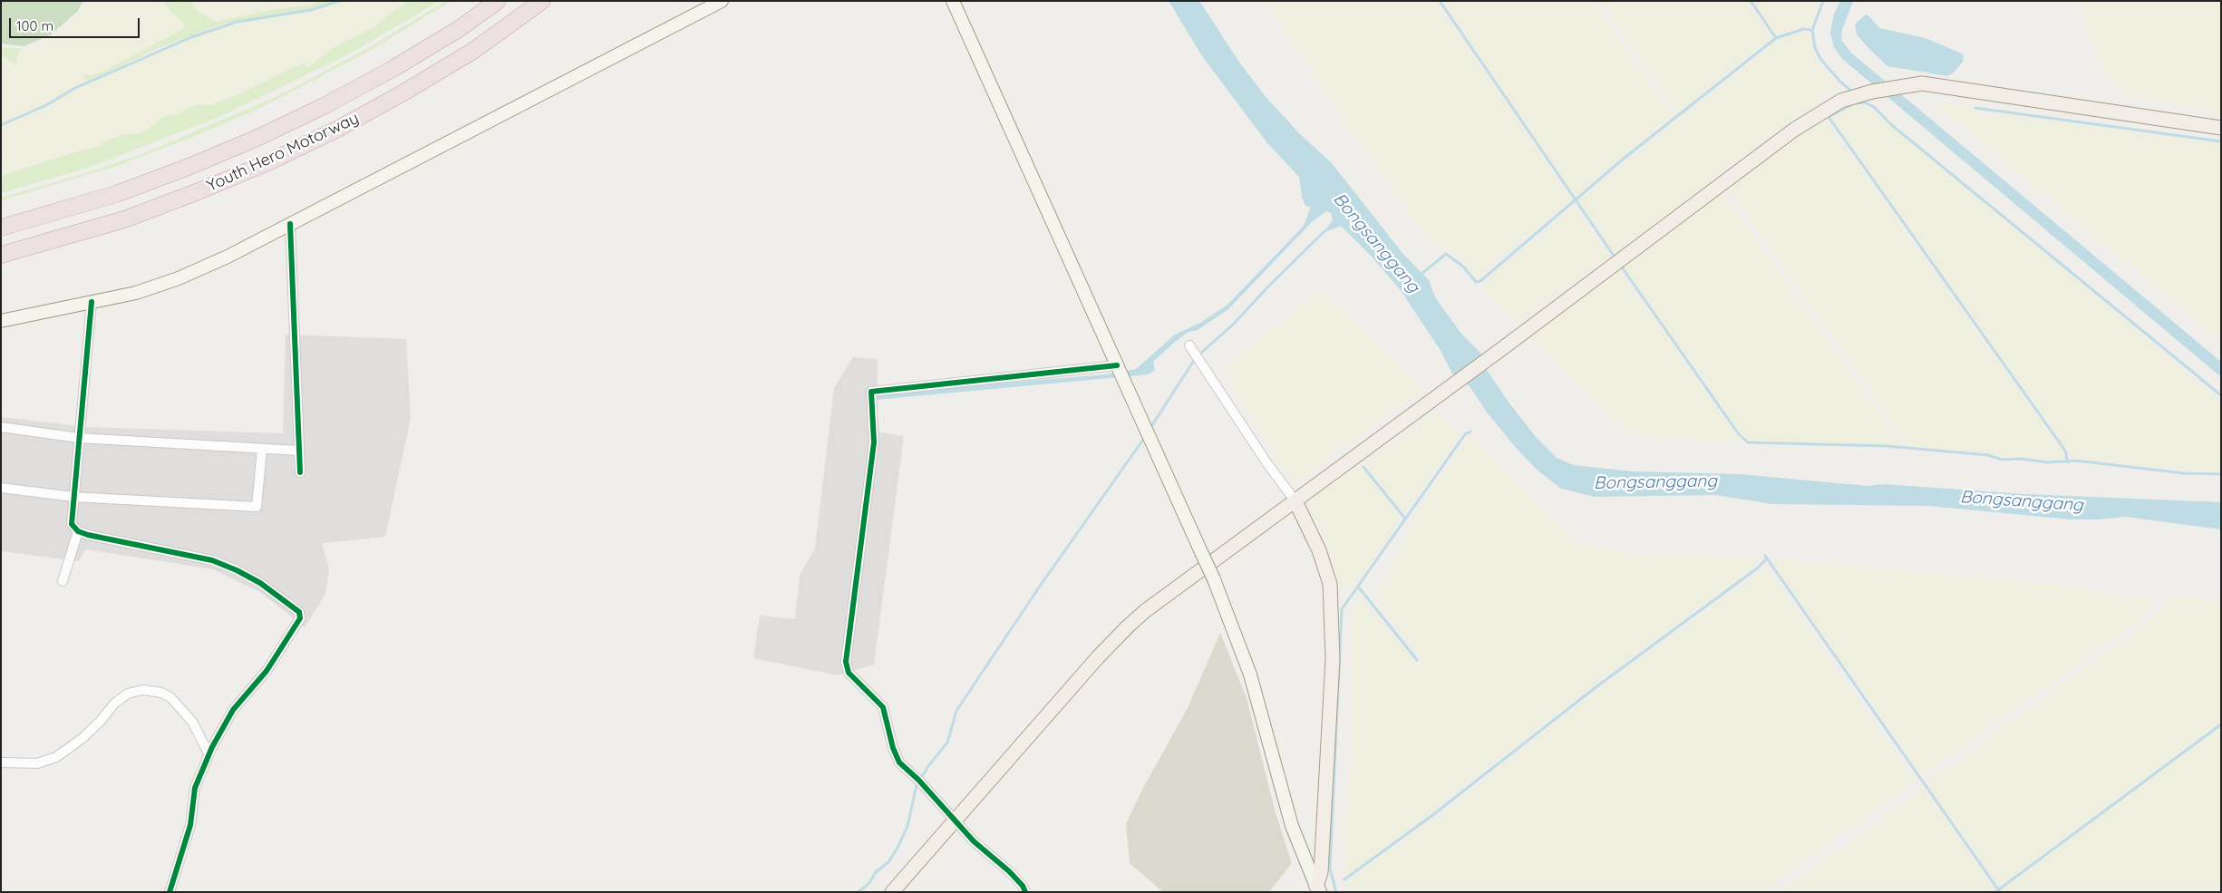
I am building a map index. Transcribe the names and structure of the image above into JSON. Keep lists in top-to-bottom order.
{
  "streets": {
    "highway": ["Youth Hero Motorway"]
  },
  "water": ["Bongsanggang"],
  "scale_bar": "100 m"
}
